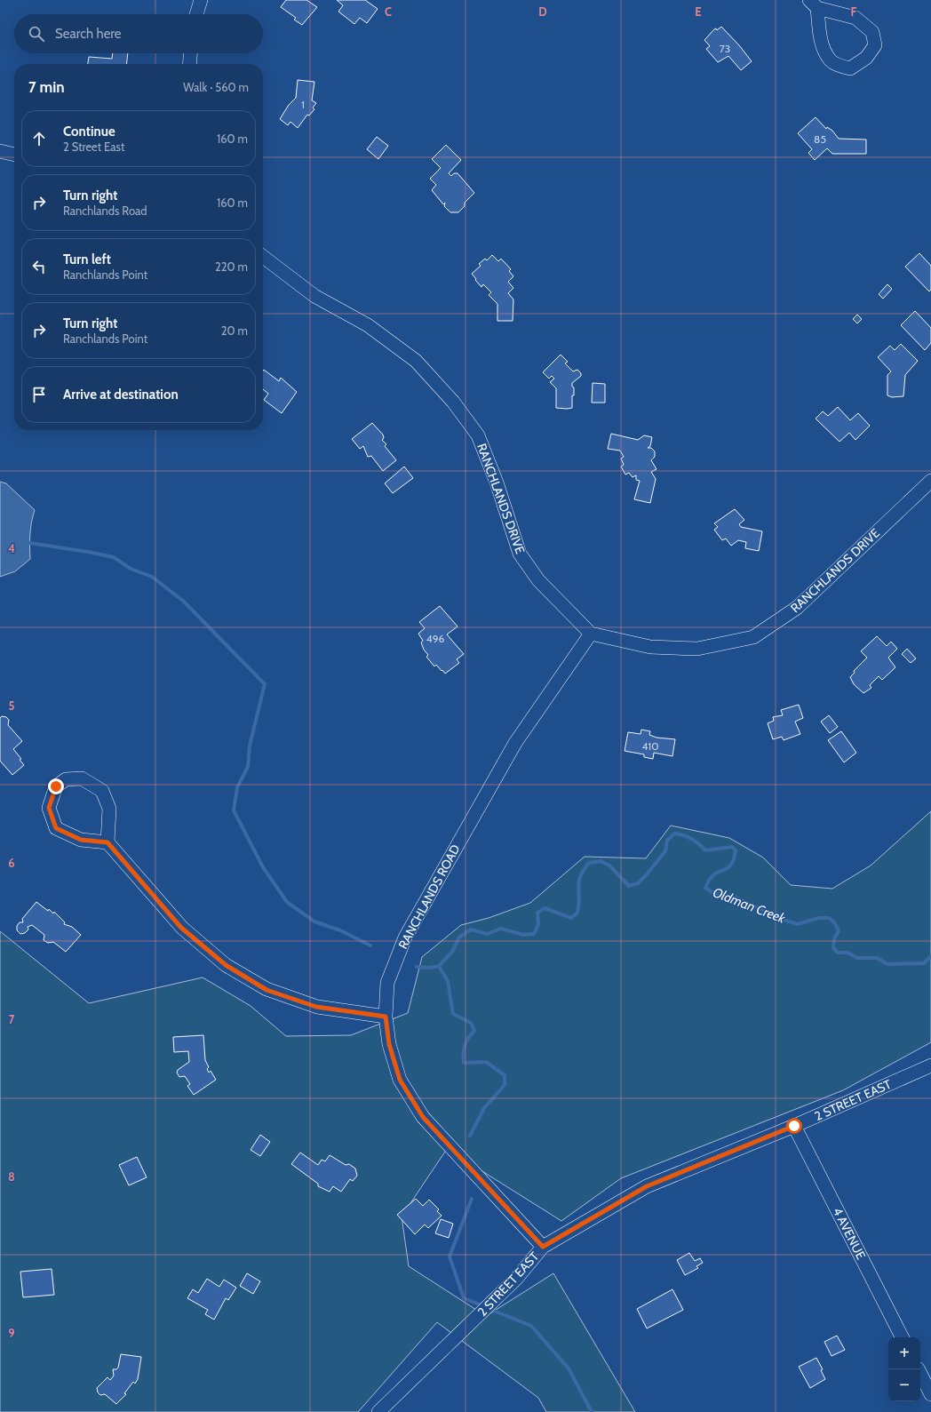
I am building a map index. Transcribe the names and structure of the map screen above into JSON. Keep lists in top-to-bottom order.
{
  "streets": {
    "street": [
      "RANCHLANDS DRIVE",
      "RANCHLANDS ROAD",
      "2 STREET EAST",
      "4 AVENUE"
    ]
  },
  "crossings": [
    ["RANCHLANDS DRIVE", "RANCHLANDS ROAD"],
    ["RANCHLANDS ROAD", "2 STREET EAST"],
    ["2 STREET EAST", "4 AVENUE"]
  ],
  "water": ["Oldman Creek"],
  "house_numbers": [
    "73",
    "1",
    "85",
    "496",
    "410"
  ],
  "page": {
    "search": "Search here",
    "heading": ["7 min", "Walk · 560 m"],
    "list": [
      ["Continue", "2 Street East", "160 m"],
      ["Turn right", "Ranchlands Road", "160 m"],
      ["Turn left", "Ranchlands Point", "220 m"],
      ["Turn right", "Ranchlands Point", "20 m"],
      "Arrive at destination"
    ],
    "map_buttons": ["+", "−"]
  },
  "grid": {
    "columns": [
      "C",
      "D",
      "E",
      "F"
    ],
    "rows": [
      "4",
      "5",
      "6",
      "7",
      "8",
      "9"
    ]
  }
}
